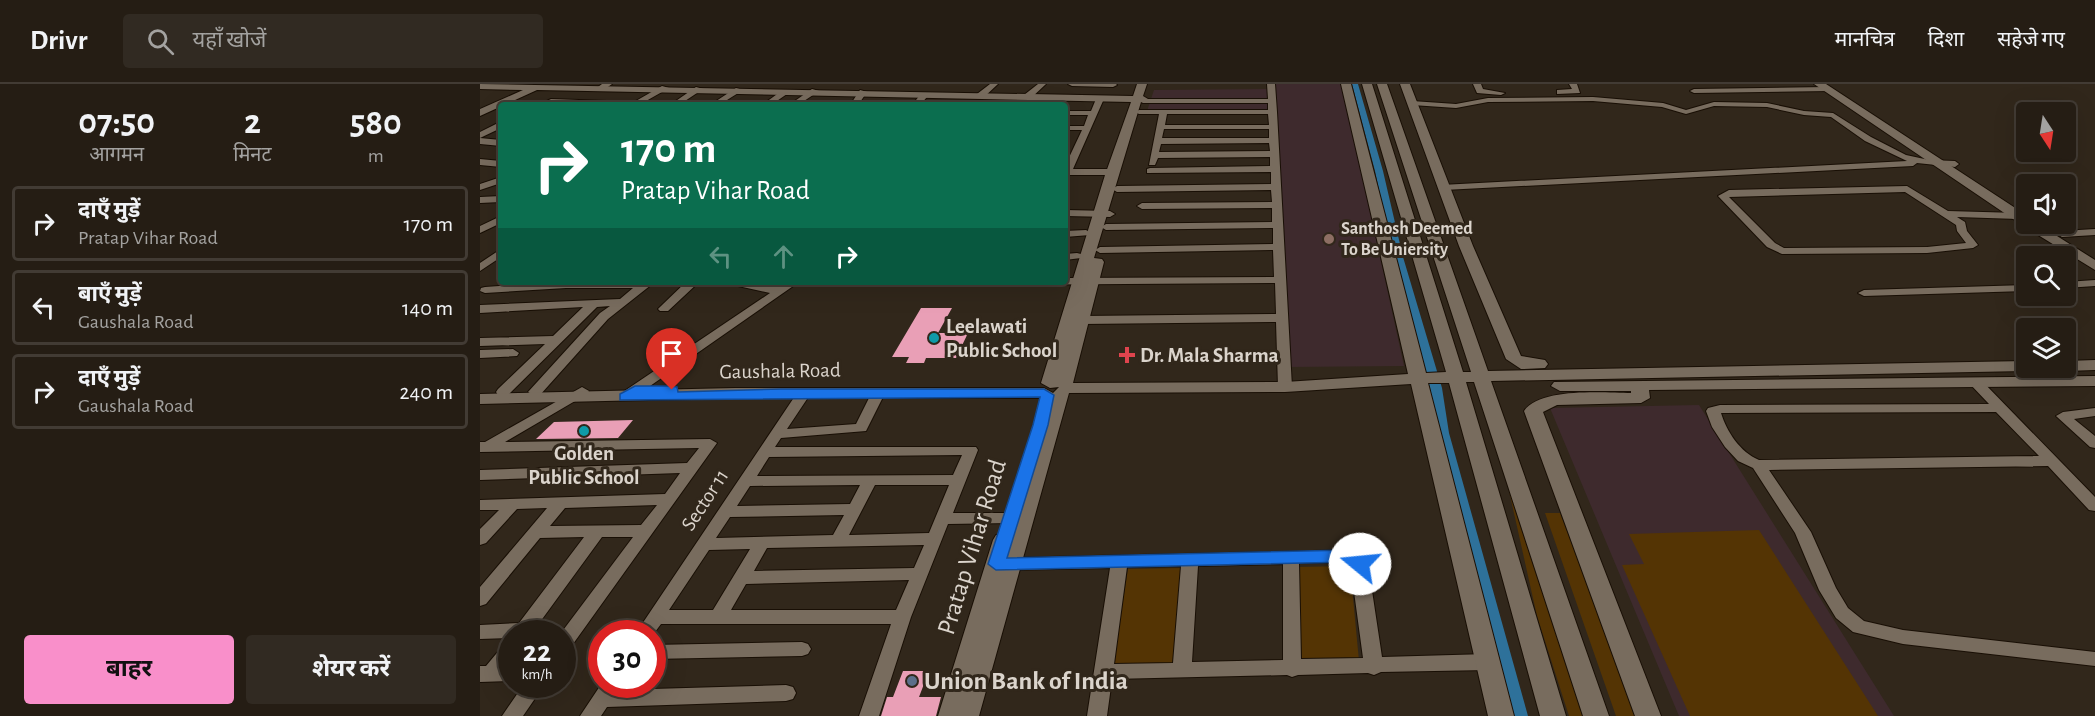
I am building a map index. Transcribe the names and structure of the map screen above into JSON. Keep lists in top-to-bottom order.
{
  "streets": {
    "street": ["Gaushala Road", "Sector 11", "Pratap Vihar Road"]
  },
  "crossings": [
    ["Gaushala Road", "Sector 11"],
    ["Gaushala Road", "Pratap Vihar Road"]
  ],
  "places": {
    "other": [
      "Santhosh Deemed To Be Uniersity",
      "Leelawati Public School",
      "Golden Public School",
      "Union Bank of India"
    ],
    "health": ["Dr. Mala Sharma"]
  },
  "north": "bottom",
  "page": {
    "header": "Drivr",
    "search": "यहाँ खोजें",
    "nav": ["मानचित्र", "दिशा", "सहेजे गए"],
    "eta": [
      "07:50",
      "आगमन",
      "2",
      "मिनट",
      "580",
      "m"
    ],
    "turn": ["170 m", "Pratap Vihar Road"],
    "list": [
      {
        "name": "दाएँ मुड़ें",
        "note": "Pratap Vihar Road",
        "value": "170 m"
      },
      {
        "name": "बाएँ मुड़ें",
        "note": "Gaushala Road",
        "value": "140 m"
      },
      {
        "name": "दाएँ मुड़ें",
        "note": "Gaushala Road",
        "value": "240 m"
      }
    ],
    "speed": "22 km/h",
    "limit": "30",
    "buttons": ["बाहर", "शेयर करें"]
  }
}
